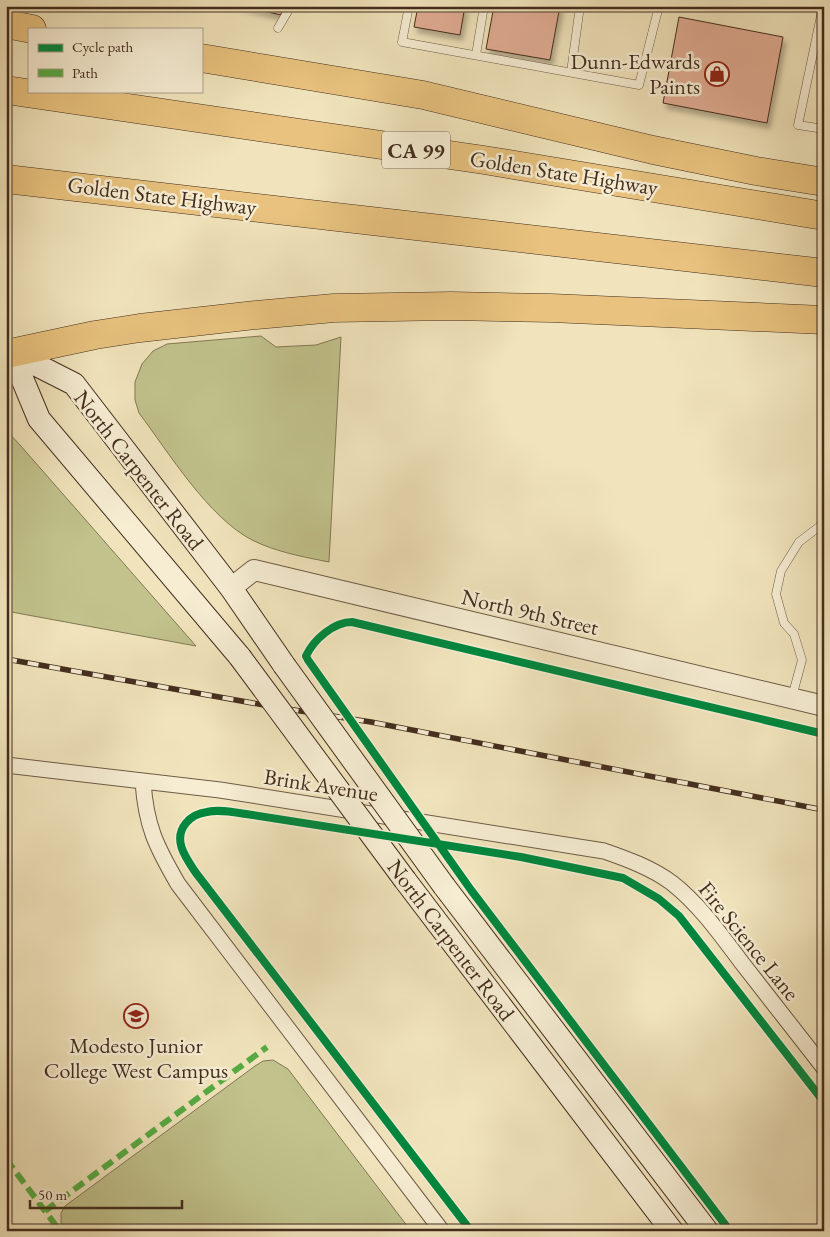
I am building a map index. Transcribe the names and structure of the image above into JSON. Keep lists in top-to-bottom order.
{
  "streets": {
    "highway": ["CA 99", "Golden State Highway"],
    "main road": ["North Carpenter Road"],
    "street": ["North 9th Street", "Brink Avenue", "Fire Science Lane"]
  },
  "crossings": [
    ["North Carpenter Road", "North 9th Street"],
    ["Brink Avenue", "Fire Science Lane"]
  ],
  "places": {
    "shop": ["Dunn-Edwards Paints"],
    "school or university": ["Modesto Junior College West Campus"]
  },
  "legend": ["Cycle path", "Path"],
  "scale_bar": "50 m"
}
